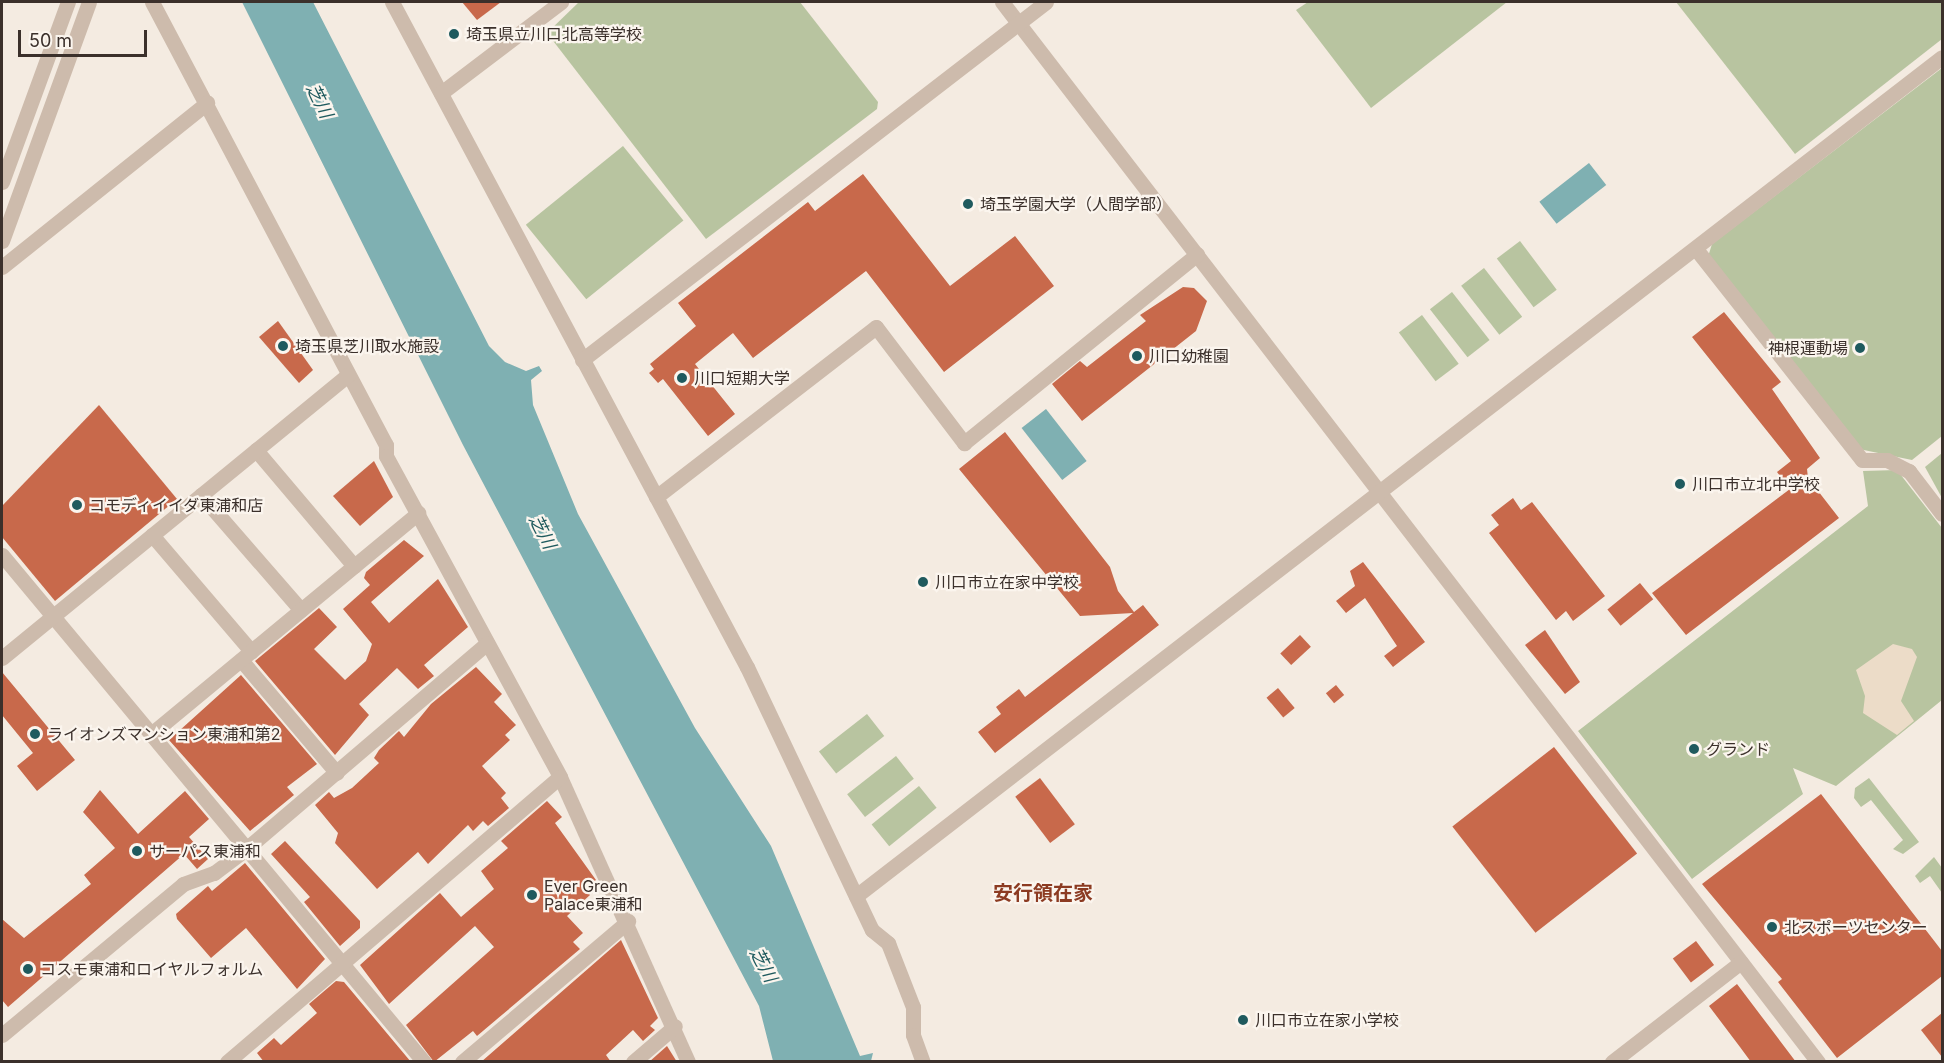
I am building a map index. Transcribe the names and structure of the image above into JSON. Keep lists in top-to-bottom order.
{
  "districts": ["安行領在家"],
  "water": ["芝川"],
  "places": [
    "埼玉県立川口北高等学校",
    "埼玉学園大学（人間学部）",
    "埼玉県芝川取水施設",
    "神根運動場",
    "川口幼稚園",
    "川口短期大学",
    "川口市立北中学校",
    "コモディイイダ東浦和店",
    "川口市立在家中学校",
    "ライオンズマンション東浦和第2",
    "グランド",
    "サーパス東浦和",
    "Ever Green Palace東浦和",
    "北スポーツセンター",
    "コスモ東浦和ロイヤルフォルム",
    "川口市立在家小学校"
  ],
  "scale_bar": "50 m"
}
